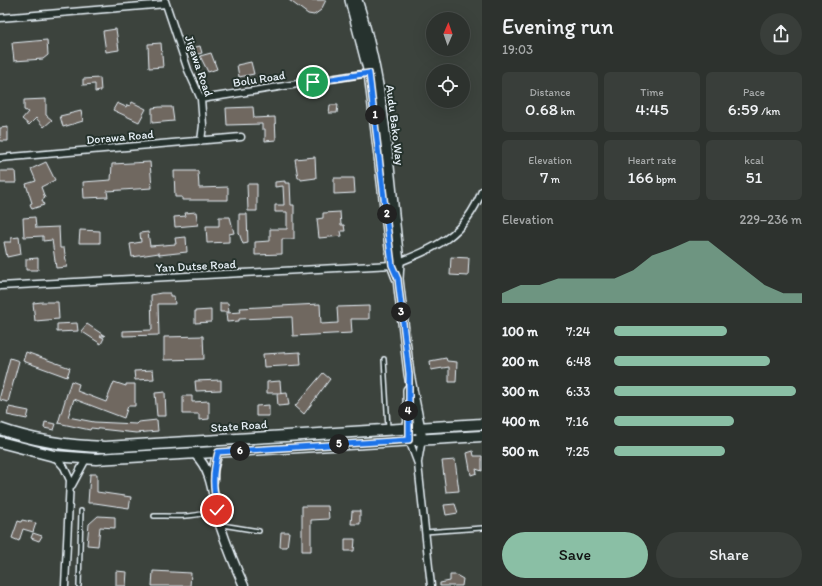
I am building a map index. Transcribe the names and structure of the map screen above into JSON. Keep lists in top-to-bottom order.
{
  "streets": {
    "main road": ["Audu Bako Way", "State Road"],
    "street": [
      "Jigawa Road",
      "Bolu Road",
      "Dorawa Road",
      "Yan Dutse Road"
    ]
  },
  "crossings": [
    ["Jigawa Road", "Bolu Road"],
    ["Jigawa Road", "Dorawa Road"],
    ["Bolu Road", "Audu Bako Way"],
    ["Audu Bako Way", "Yan Dutse Road"],
    ["Audu Bako Way", "State Road"]
  ],
  "north": "top",
  "page": {
    "heading": ["Evening run", "19:03"],
    "stats": [
      ["Distance", "0.68 km"],
      ["Time", "4:45"],
      ["Pace", "6:59 /km"],
      ["Elevation", "7 m"],
      ["Heart rate", "166 bpm"],
      ["kcal", "51"]
    ],
    "pins": [
      "1",
      "2",
      "3",
      "4",
      "5",
      "6"
    ],
    "chart": ["Elevation", "229–236 m"],
    "list": [
      {
        "name": "100 m",
        "note": "7:24"
      },
      {
        "name": "200 m",
        "note": "6:48"
      },
      {
        "name": "300 m",
        "note": "6:33"
      },
      {
        "name": "400 m",
        "note": "7:16"
      },
      {
        "name": "500 m",
        "note": "7:25"
      }
    ],
    "buttons": ["Save", "Share"]
  }
}
